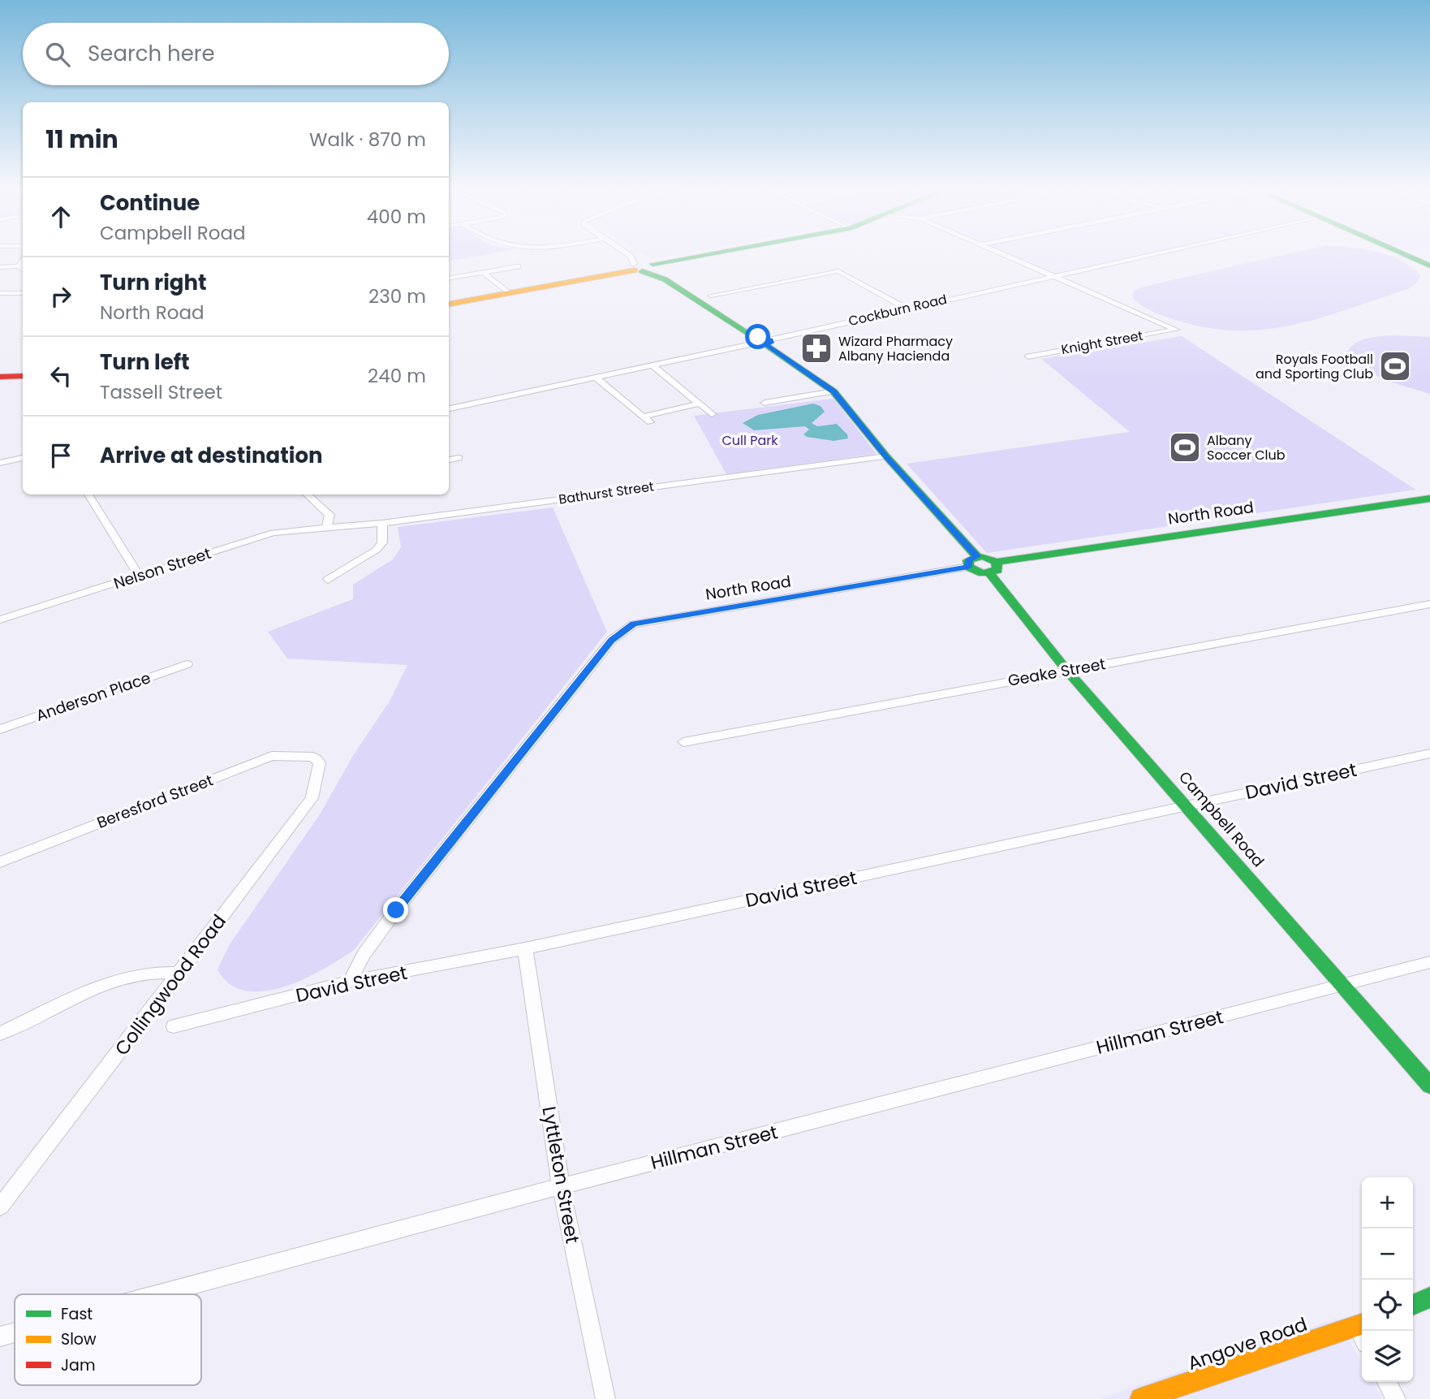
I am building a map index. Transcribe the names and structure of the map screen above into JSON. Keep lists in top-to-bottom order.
{
  "streets": {
    "main road": ["North Road", "Campbell Road", "Angove Road"],
    "street": [
      "Cockburn Road",
      "Knight Street",
      "Bathurst Street",
      "Nelson Street",
      "Geake Street",
      "Anderson Place",
      "David Street",
      "Beresford Street",
      "Collingwood Road",
      "Hillman Street",
      "Lyttleton Street"
    ]
  },
  "crossings": [
    ["Cockburn Road", "Knight Street"],
    ["Bathurst Street", "Nelson Street"],
    ["North Road", "David Street"],
    ["Geake Street", "Campbell Road"],
    ["David Street", "Campbell Road"],
    ["David Street", "Lyttleton Street"],
    ["Beresford Street", "Collingwood Road"],
    ["Campbell Road", "Hillman Street"],
    ["Hillman Street", "Lyttleton Street"]
  ],
  "parks": ["Cull Park"],
  "places": {
    "pharmacy": ["Wizard Pharmacy Albany Hacienda"],
    "sports": ["Royals Football and Sporting Club", "Albany Soccer Club"]
  },
  "legend": ["Fast", "Slow", "Jam"],
  "page": {
    "search": "Search here",
    "heading": ["11 min", "Walk · 870 m"],
    "list": [
      ["Continue", "Campbell Road", "400 m"],
      ["Turn right", "North Road", "230 m"],
      ["Turn left", "Tassell Street", "240 m"],
      "Arrive at destination"
    ],
    "map_buttons": ["+", "−"]
  }
}
